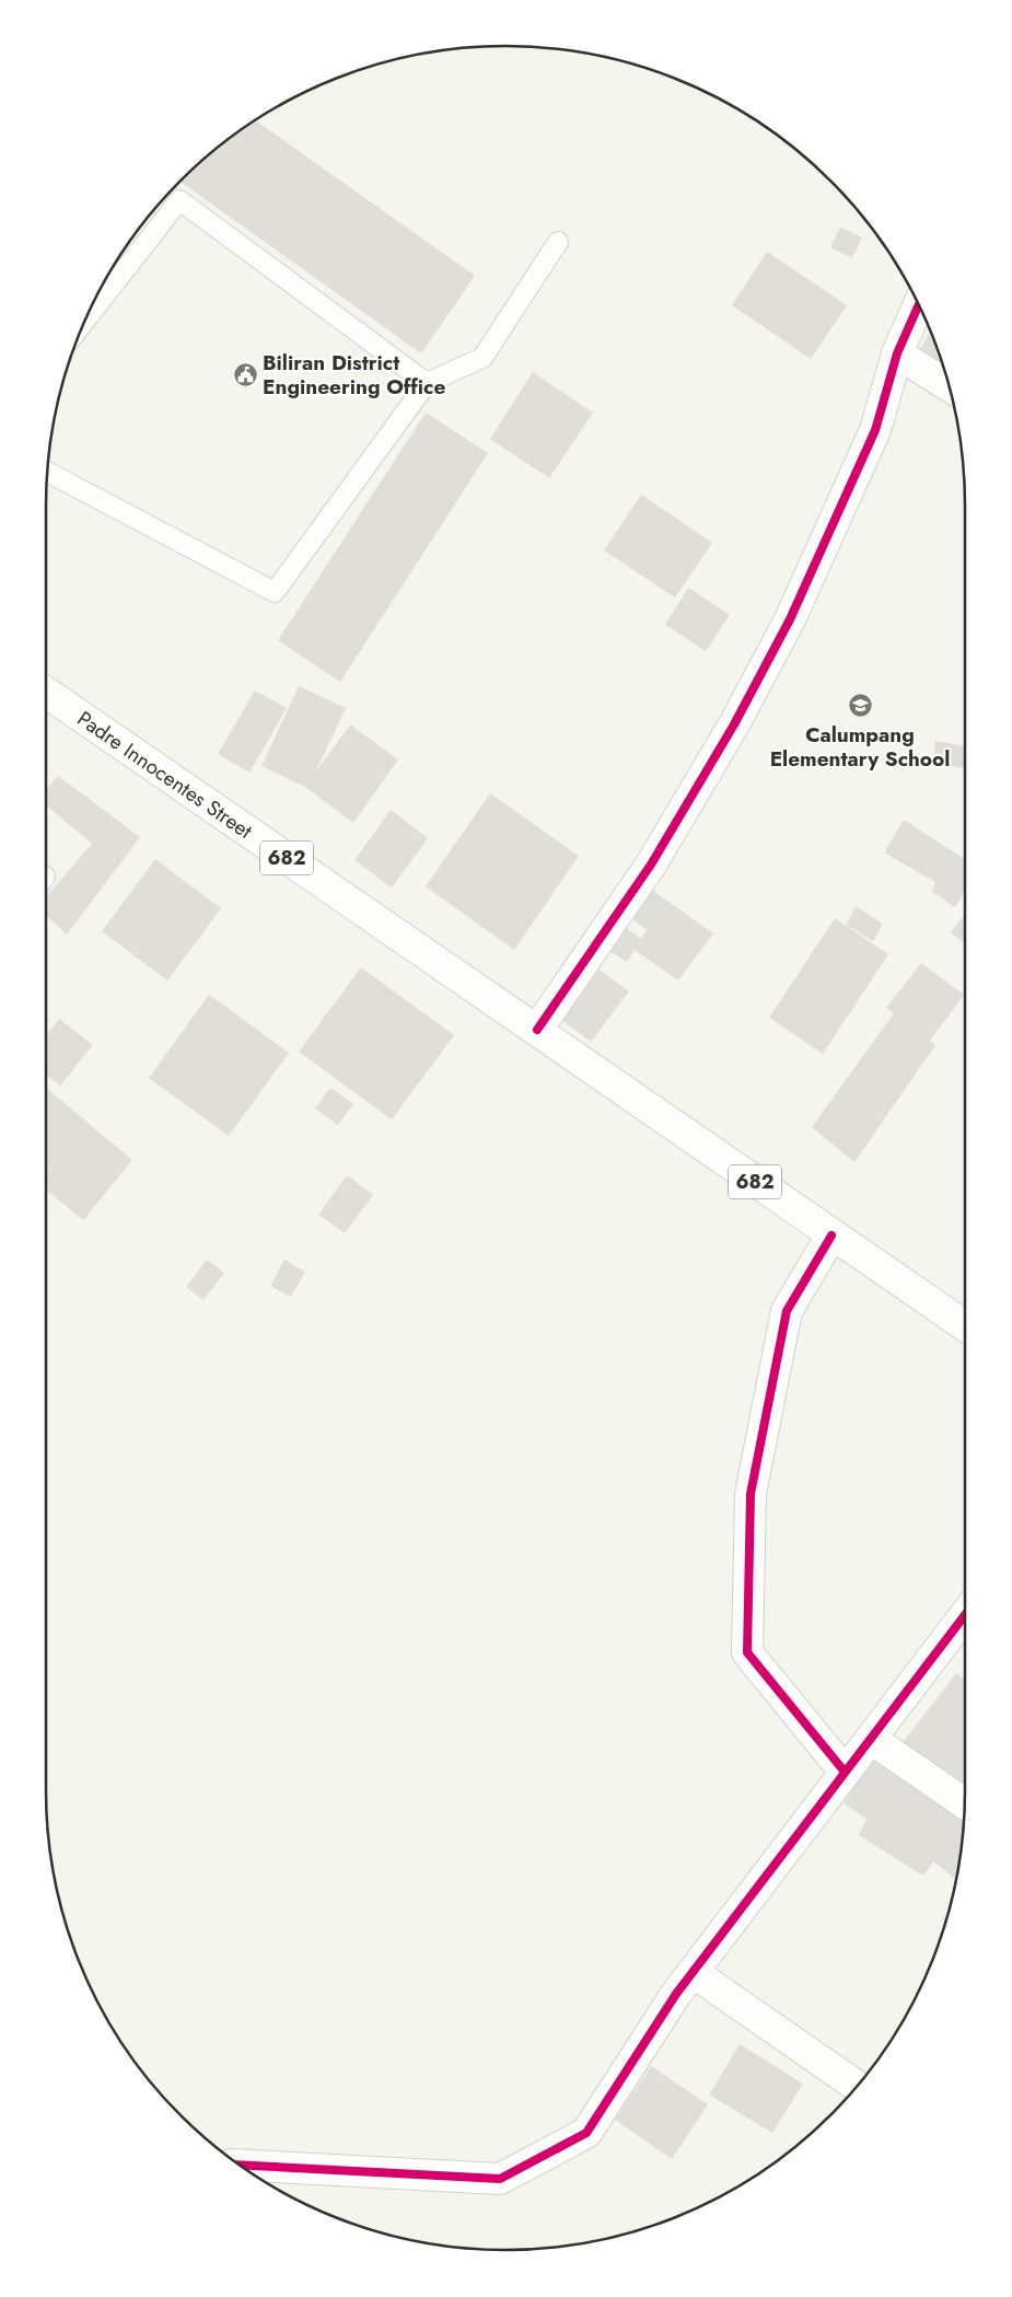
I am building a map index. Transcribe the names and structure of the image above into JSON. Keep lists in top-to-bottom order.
{
  "streets": {
    "street": ["Padre Innocentes Street", "682"]
  },
  "crossings": [
    ["Padre Innocentes Street", "682"]
  ],
  "places": {
    "public building": ["Biliran District Engineering Office"],
    "school or university": ["Calumpang Elementary School"]
  }
}
